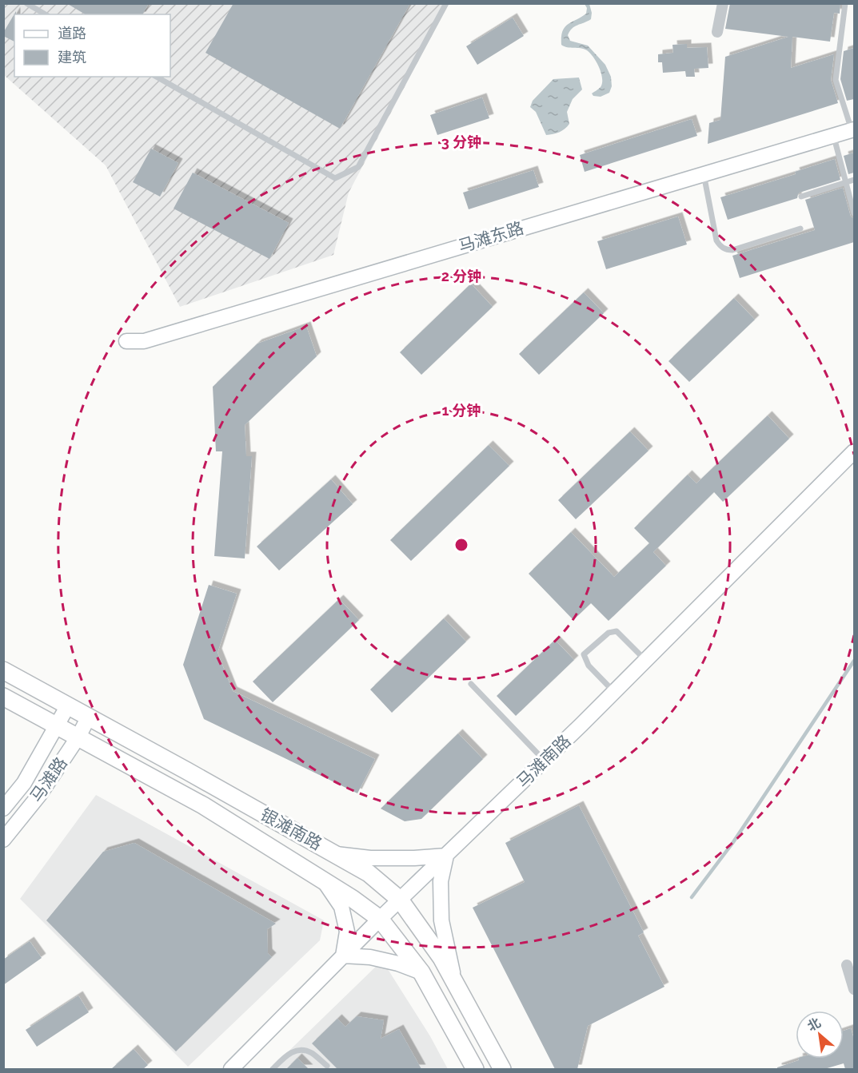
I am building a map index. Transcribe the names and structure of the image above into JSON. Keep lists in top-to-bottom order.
{
  "streets": {
    "main road": [
      "马滩东路",
      "马滩南路",
      "马滩路",
      "银滩南路"
    ]
  },
  "crossings": [
    ["马滩南路", "银滩南路"],
    ["马滩路", "银滩南路"]
  ],
  "legend": ["道路", "建筑"],
  "north": "top left",
  "rings": ["3 分钟", "2 分钟", "1 分钟"]
}
